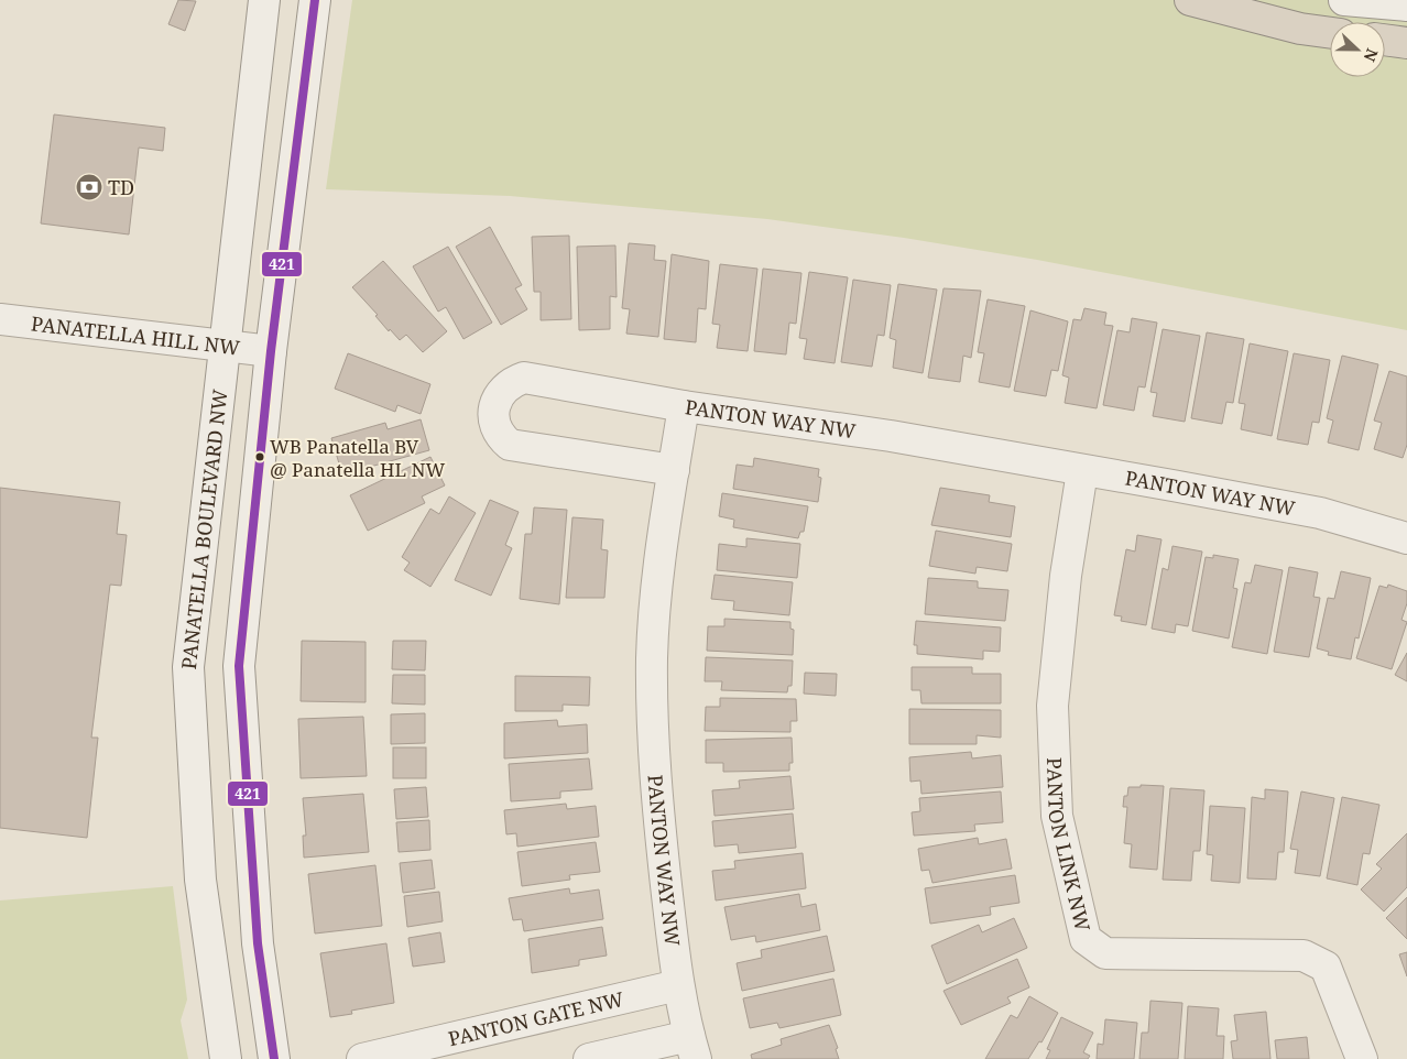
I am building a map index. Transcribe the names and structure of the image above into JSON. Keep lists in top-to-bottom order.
{
  "streets": {
    "street": [
      "PANATELLA HILL NW",
      "PANTON WAY NW",
      "PANATELLA BOULEVARD NW",
      "PANTON LINK NW",
      "PANTON GATE NW"
    ]
  },
  "crossings": [
    ["PANATELLA HILL NW", "PANATELLA BOULEVARD NW"],
    ["PANTON WAY NW", "PANTON LINK NW"],
    ["PANTON WAY NW", "PANTON GATE NW"]
  ],
  "places": {
    "bank": ["TD"],
    "other": ["WB Panatella BV @ Panatella HL NW"]
  },
  "lines": ["transit line 421"],
  "north": "right"
}
